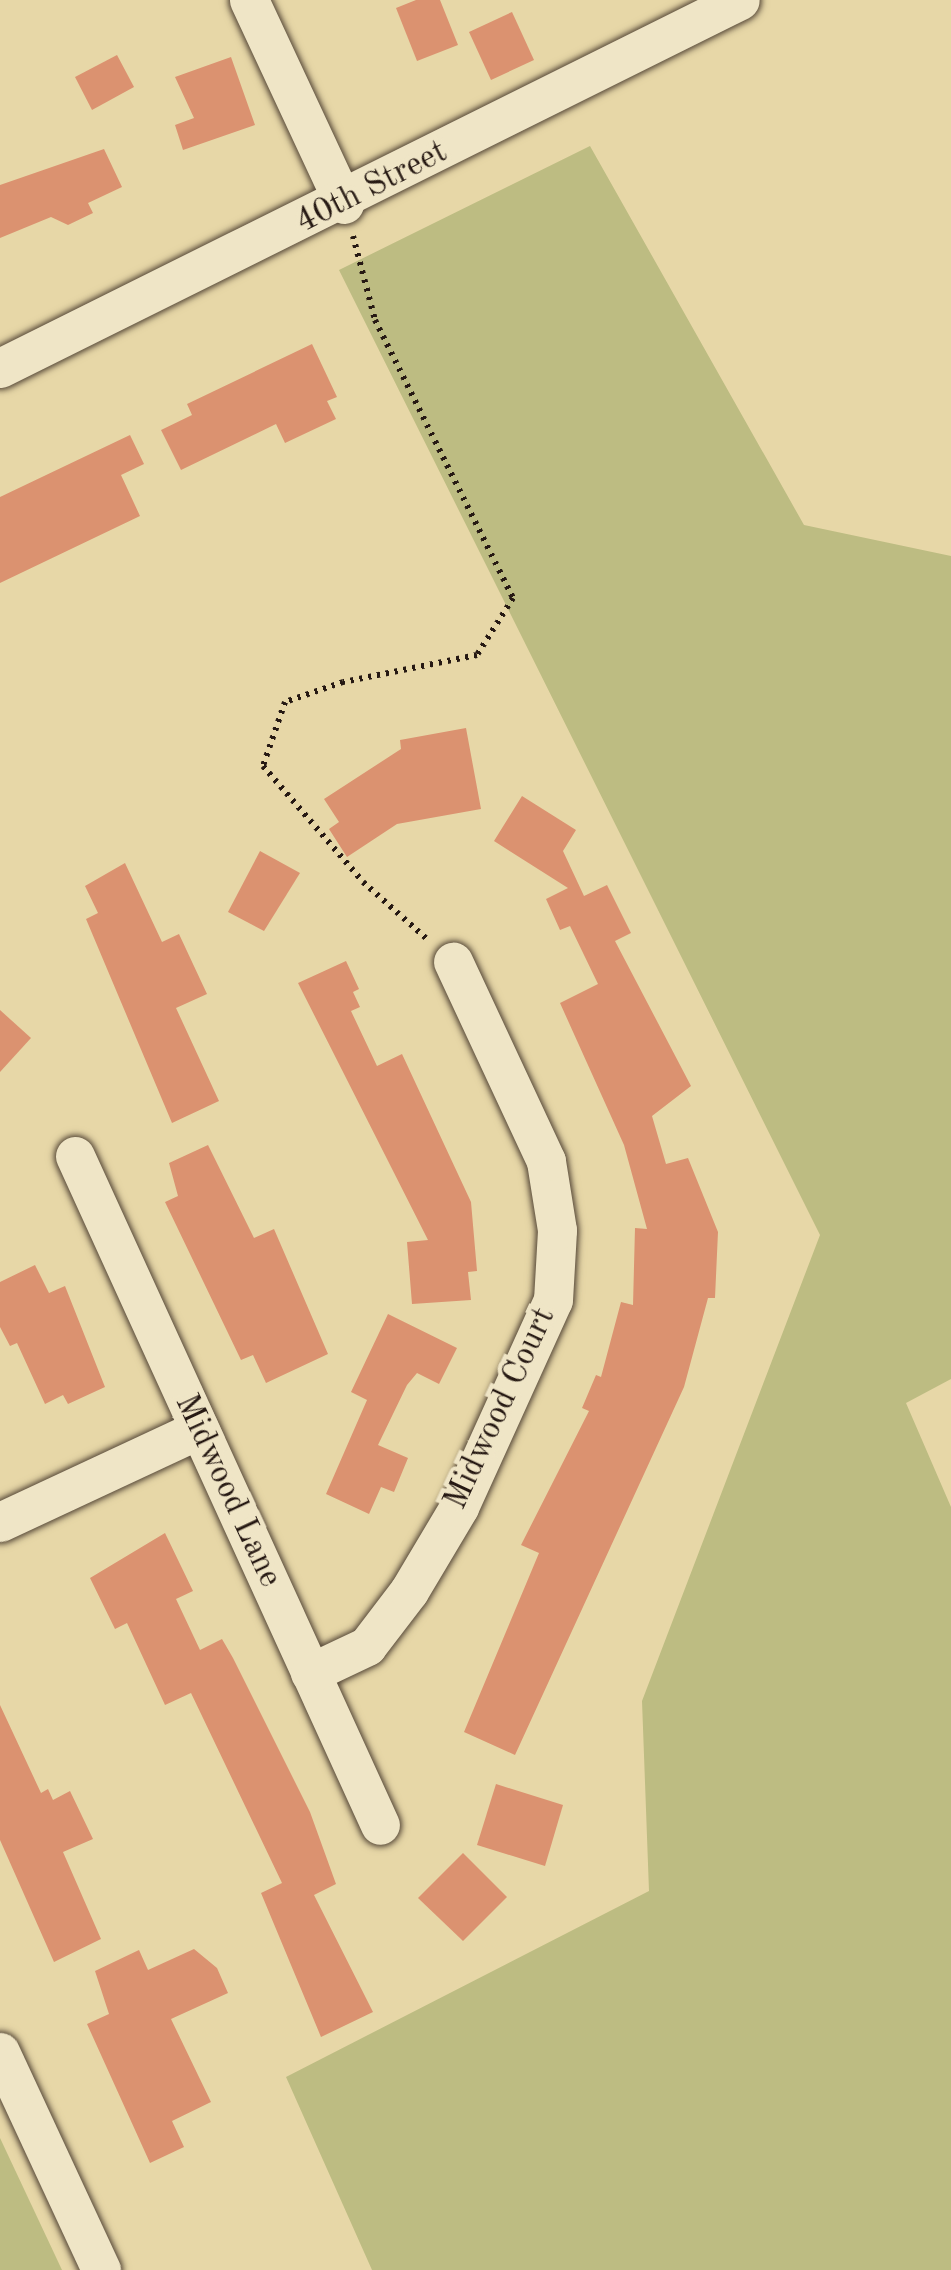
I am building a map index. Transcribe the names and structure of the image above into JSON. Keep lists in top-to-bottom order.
{
  "streets": {
    "street": ["40th Street", "Midwood Court", "Midwood Lane"]
  },
  "crossings": [
    ["Midwood Court", "Midwood Lane"]
  ]
}
